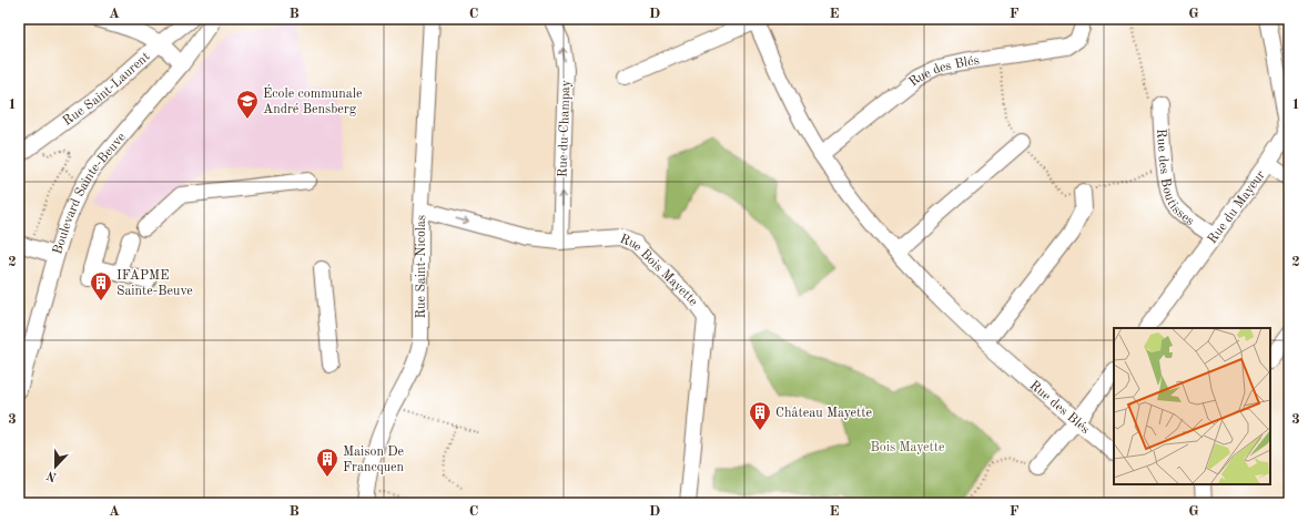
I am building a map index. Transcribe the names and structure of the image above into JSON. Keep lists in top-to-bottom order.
{
  "streets": {
    "street": [
      "Rue des Blés",
      "Rue Saint-Laurent",
      "Rue du Champay",
      "Rue des Boutisses",
      "Boulevard Sainte-Beuve",
      "Rue du Mayeur",
      "Rue Saint-Nicolas",
      "Rue Bois Mayette"
    ]
  },
  "crossings": [
    ["Rue du Champay", "Rue Bois Mayette"],
    ["Rue des Boutisses", "Rue du Mayeur"],
    ["Rue Saint-Nicolas", "Rue Bois Mayette"]
  ],
  "one_way": ["Rue du Champay"],
  "parks": ["Bois Mayette"],
  "places": {
    "school or university": ["École communale André Bensberg"],
    "building": ["IFAPME Sainte-Beuve", "Château Mayette", "Maison De Francquen"]
  },
  "north": "bottom",
  "grid": {
    "columns": [
      "A",
      "B",
      "C",
      "D",
      "E",
      "F",
      "G"
    ],
    "rows": ["1", "2", "3"]
  }
}
